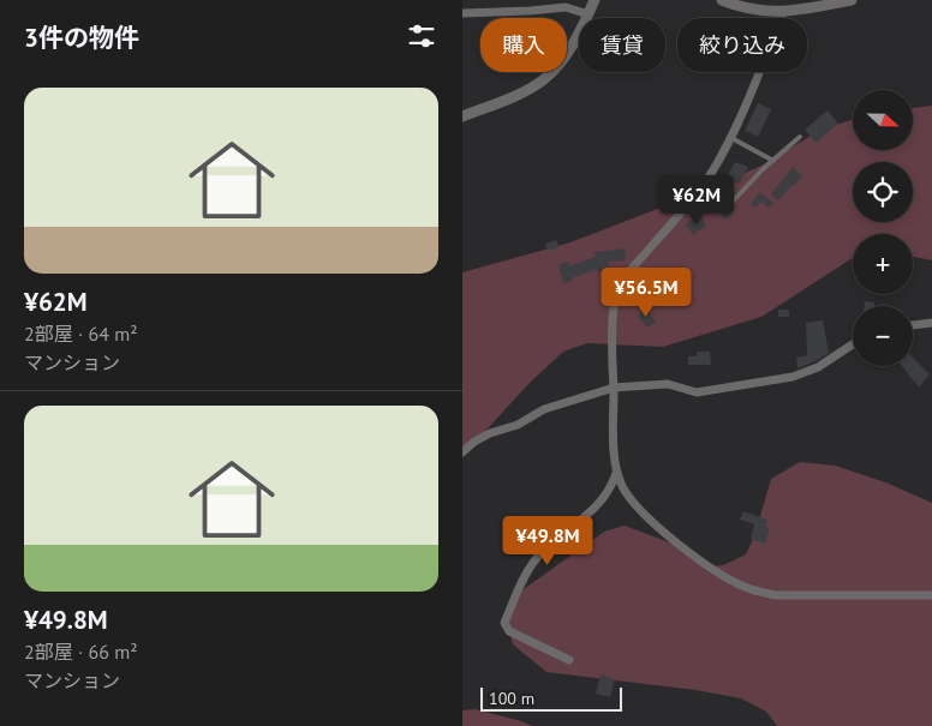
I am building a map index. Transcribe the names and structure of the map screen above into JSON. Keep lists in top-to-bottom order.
{
  "scale_bar": "100 m",
  "north": "right",
  "page": {
    "heading": "3件の物件",
    "chip": ["購入", "賃貸", "絞り込み"],
    "list": [
      {
        "name": "¥62M",
        "note": "2部屋 · 64 m² · マンション"
      },
      {
        "name": "¥49.8M",
        "note": "2部屋 · 66 m² · マンション"
      }
    ],
    "map_buttons": ["+", "−"],
    "price": ["¥62M", "¥56.5M", "¥49.8M"],
    "scale": "100 m"
  }
}
